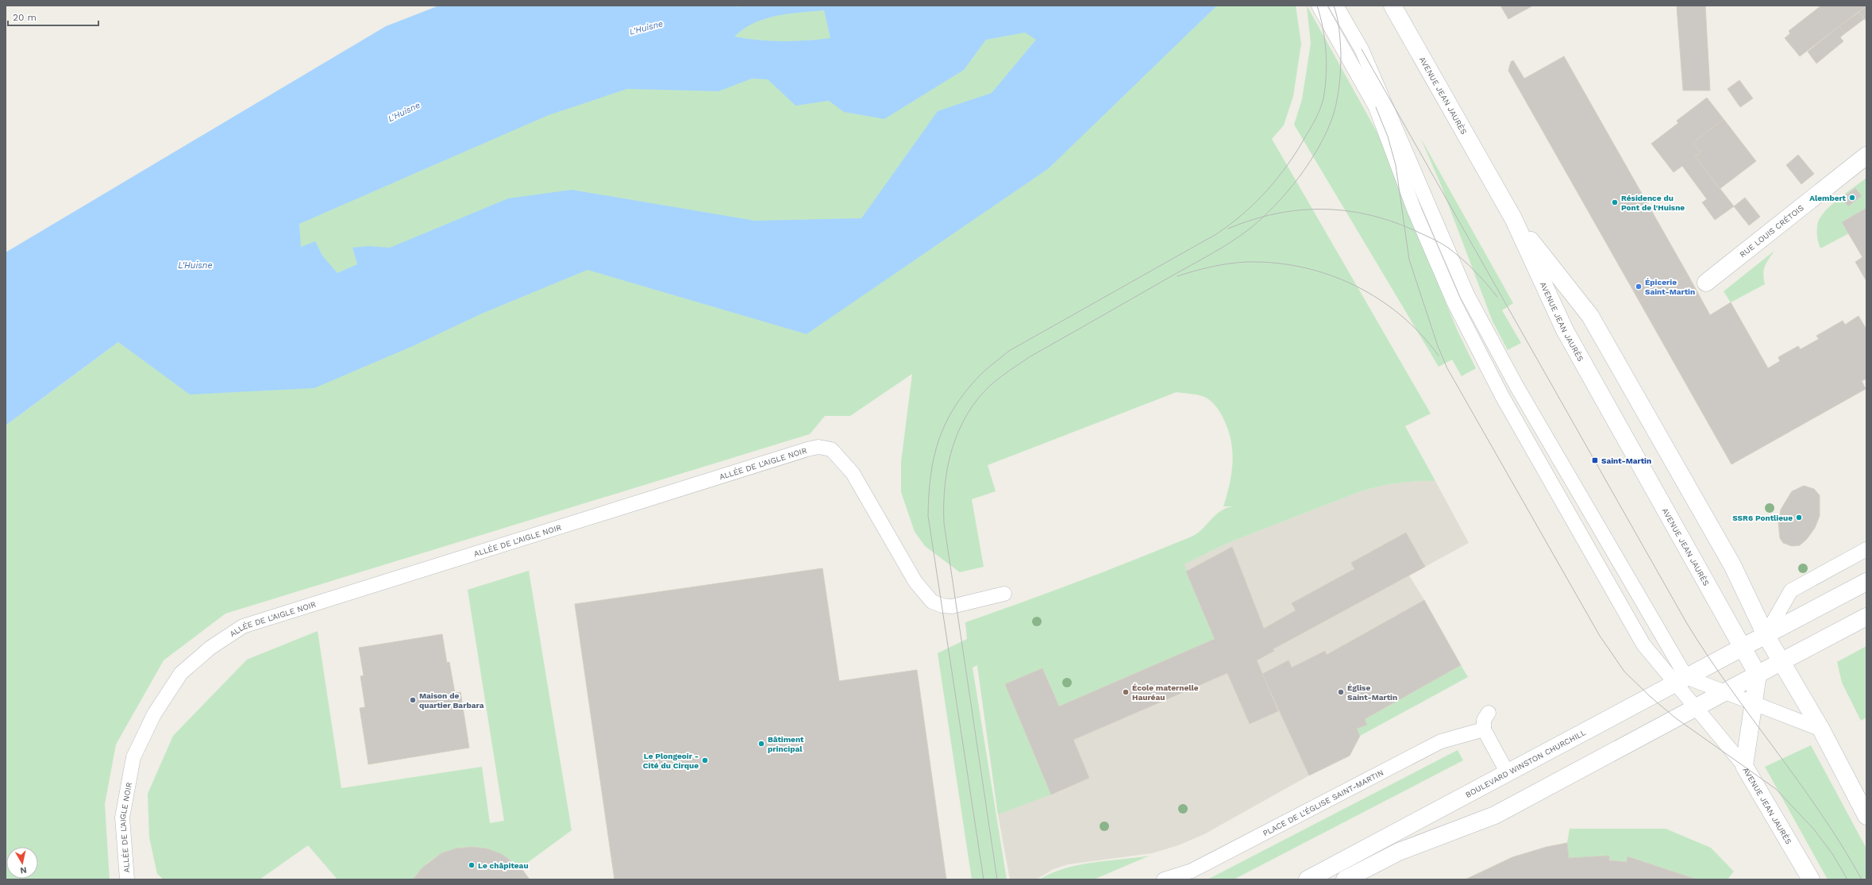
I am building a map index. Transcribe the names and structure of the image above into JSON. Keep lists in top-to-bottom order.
{
  "streets": {
    "main road": ["AVENUE JEAN JAURÈS", "RUE LOUIS CRÉTOIS", "BOULEVARD WINSTON CHURCHILL"],
    "lane": ["ALLÉE DE L'AIGLE NOIR", "PLACE DE L'ÉGLISE SAINT-MARTIN"]
  },
  "crossings": [
    ["AVENUE JEAN JAURÈS", "BOULEVARD WINSTON CHURCHILL"]
  ],
  "water": ["L'Huisne"],
  "places": {
    "other": [
      "Alembert",
      "Résidence du Pont de l'Huisne",
      "Épicerie Saint-Martin",
      "SSR6 Pontlieue",
      "École maternelle Hauréau",
      "Église Saint-Martin",
      "Maison de quartier Barbara",
      "Bâtiment principal",
      "Le Plongeoir - Cité du Cirque",
      "Le châpiteau"
    ],
    "transit": ["Saint-Martin"]
  },
  "scale_bar": "20 m",
  "north": "bottom"
}
